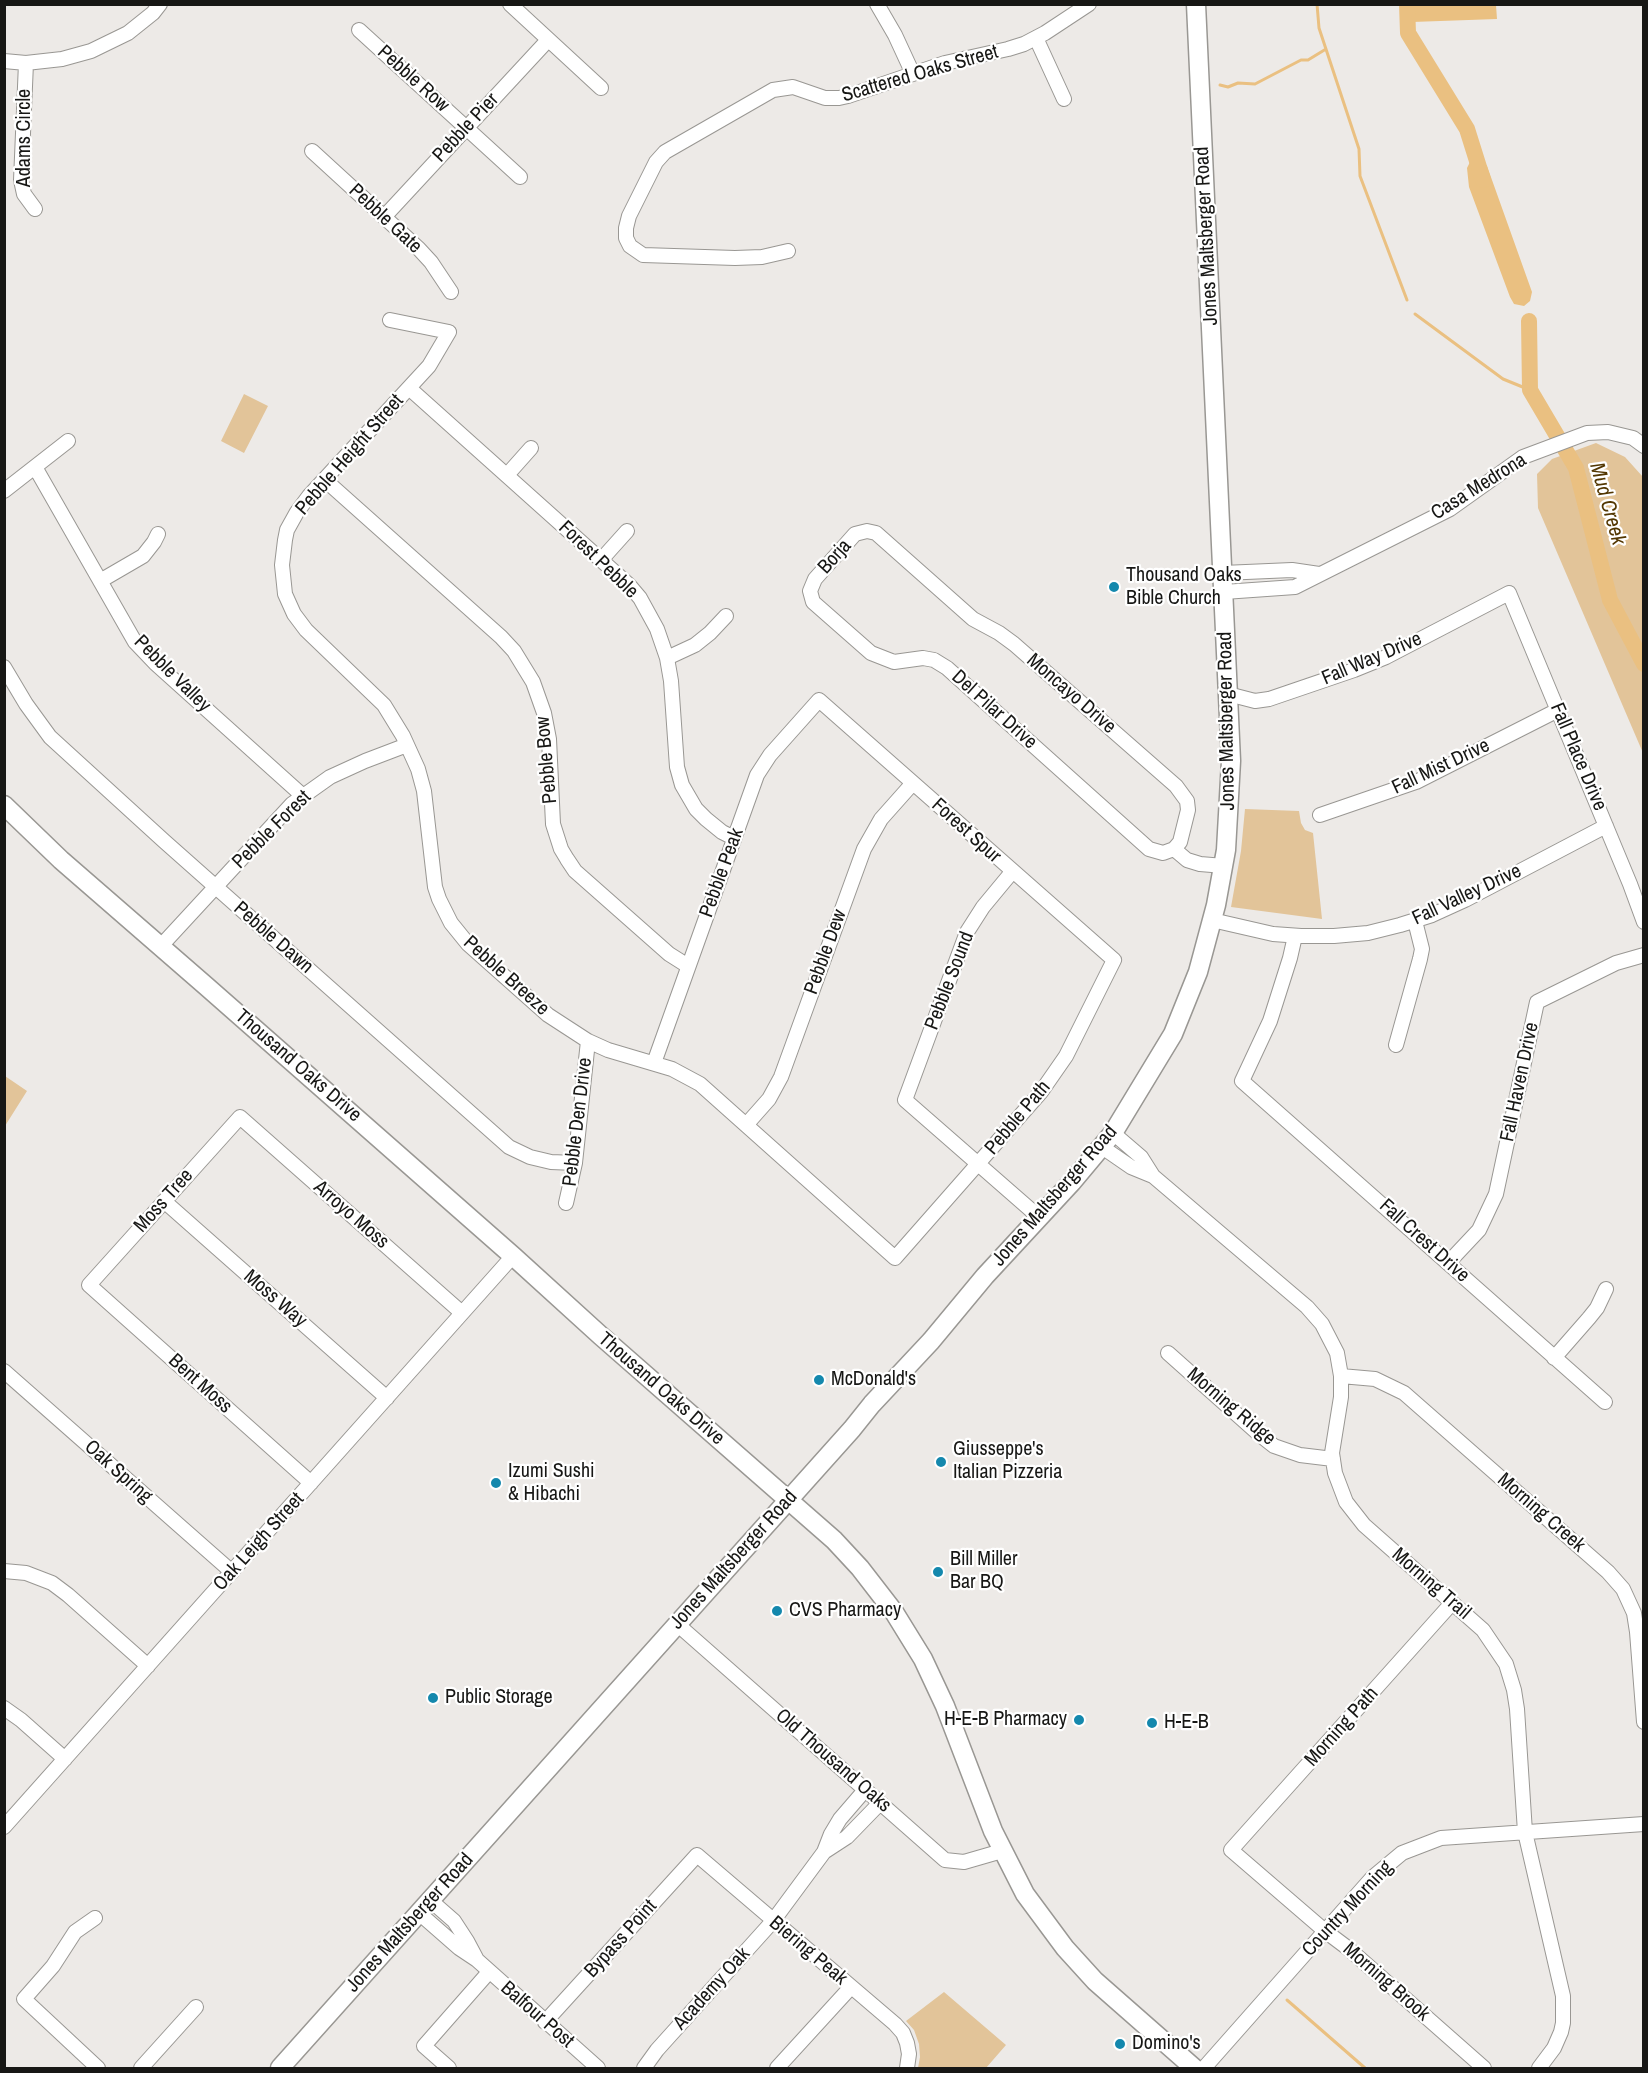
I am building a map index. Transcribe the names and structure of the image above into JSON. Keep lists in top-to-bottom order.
{
  "streets": {
    "main road": ["Jones Maltsberger Road", "Thousand Oaks Drive"],
    "street": [
      "Scattered Oaks Street",
      "Pebble Row",
      "Pebble Pier",
      "Adams Circle",
      "Pebble Gate",
      "Pebble Height Street",
      "Casa Medrona",
      "Borja",
      "Forest Pebble",
      "Fall Way Drive",
      "Pebble Valley",
      "Moncayo Drive",
      "Del Pilar Drive",
      "Fall Place Drive",
      "Pebble Bow",
      "Fall Mist Drive",
      "Pebble Forest",
      "Forest Spur",
      "Pebble Peak",
      "Fall Valley Drive",
      "Pebble Dawn",
      "Pebble Dew",
      "Pebble Breeze",
      "Pebble Sound",
      "Fall Haven Drive",
      "Pebble Path",
      "Pebble Den Drive",
      "Moss Tree",
      "Arroyo Moss",
      "Fall Crest Drive",
      "Moss Way",
      "Bent Moss",
      "Morning Ridge",
      "Oak Spring",
      "Morning Creek",
      "Oak Leigh Street",
      "Morning Trail",
      "Morning Path",
      "Old Thousand Oaks",
      "Country Morning",
      "Bypass Point",
      "Biering Peak",
      "Morning Brook",
      "Academy Oak",
      "Balfour Post"
    ]
  },
  "crossings": [
    ["Pebble Row", "Pebble Pier"],
    ["Pebble Pier", "Pebble Gate"],
    ["Jones Maltsberger Road", "Casa Medrona"],
    ["Jones Maltsberger Road", "Fall Way Drive"],
    ["Jones Maltsberger Road", "Fall Valley Drive"],
    ["Jones Maltsberger Road", "Thousand Oaks Drive"],
    ["Jones Maltsberger Road", "Morning Trail"],
    ["Jones Maltsberger Road", "Old Thousand Oaks"],
    ["Jones Maltsberger Road", "Balfour Post"],
    ["Pebble Height Street", "Forest Pebble"],
    ["Pebble Height Street", "Pebble Bow"],
    ["Pebble Height Street", "Pebble Breeze"],
    ["Borja", "Moncayo Drive"],
    ["Borja", "Del Pilar Drive"],
    ["Forest Pebble", "Pebble Peak"],
    ["Fall Way Drive", "Fall Place Drive"],
    ["Pebble Valley", "Pebble Forest"],
    ["Moncayo Drive", "Del Pilar Drive"],
    ["Fall Place Drive", "Fall Mist Drive"],
    ["Fall Place Drive", "Fall Valley Drive"],
    ["Pebble Bow", "Pebble Peak"],
    ["Pebble Forest", "Pebble Dawn"],
    ["Pebble Forest", "Pebble Breeze"],
    ["Pebble Forest", "Thousand Oaks Drive"],
    ["Forest Spur", "Pebble Peak"],
    ["Forest Spur", "Pebble Dew"],
    ["Forest Spur", "Pebble Sound"],
    ["Forest Spur", "Pebble Path"],
    ["Pebble Peak", "Pebble Breeze"],
    ["Fall Valley Drive", "Fall Crest Drive"],
    ["Pebble Dawn", "Pebble Den Drive"],
    ["Pebble Dew", "Pebble Breeze"],
    ["Pebble Breeze", "Pebble Path"],
    ["Pebble Breeze", "Pebble Den Drive"],
    ["Pebble Sound", "Pebble Path"],
    ["Thousand Oaks Drive", "Oak Leigh Street"],
    ["Thousand Oaks Drive", "Old Thousand Oaks"],
    ["Fall Haven Drive", "Fall Crest Drive"],
    ["Moss Tree", "Arroyo Moss"],
    ["Moss Tree", "Moss Way"],
    ["Moss Tree", "Bent Moss"],
    ["Arroyo Moss", "Oak Leigh Street"],
    ["Moss Way", "Oak Leigh Street"],
    ["Bent Moss", "Oak Leigh Street"],
    ["Morning Ridge", "Morning Trail"],
    ["Oak Spring", "Oak Leigh Street"],
    ["Morning Creek", "Morning Trail"],
    ["Morning Trail", "Morning Path"],
    ["Morning Trail", "Country Morning"],
    ["Morning Path", "Morning Brook"],
    ["Old Thousand Oaks", "Academy Oak"],
    ["Country Morning", "Morning Brook"],
    ["Bypass Point", "Biering Peak"],
    ["Bypass Point", "Balfour Post"],
    ["Biering Peak", "Academy Oak"]
  ],
  "water": ["Mud Creek"],
  "places": [
    "Thousand Oaks Bible Church",
    "McDonald's",
    "Giusseppe's Italian Pizzeria",
    "Izumi Sushi & Hibachi",
    "Bill Miller Bar BQ",
    "CVS Pharmacy",
    "Public Storage",
    "H-E-B Pharmacy",
    "H-E-B",
    "Domino's"
  ]
}
